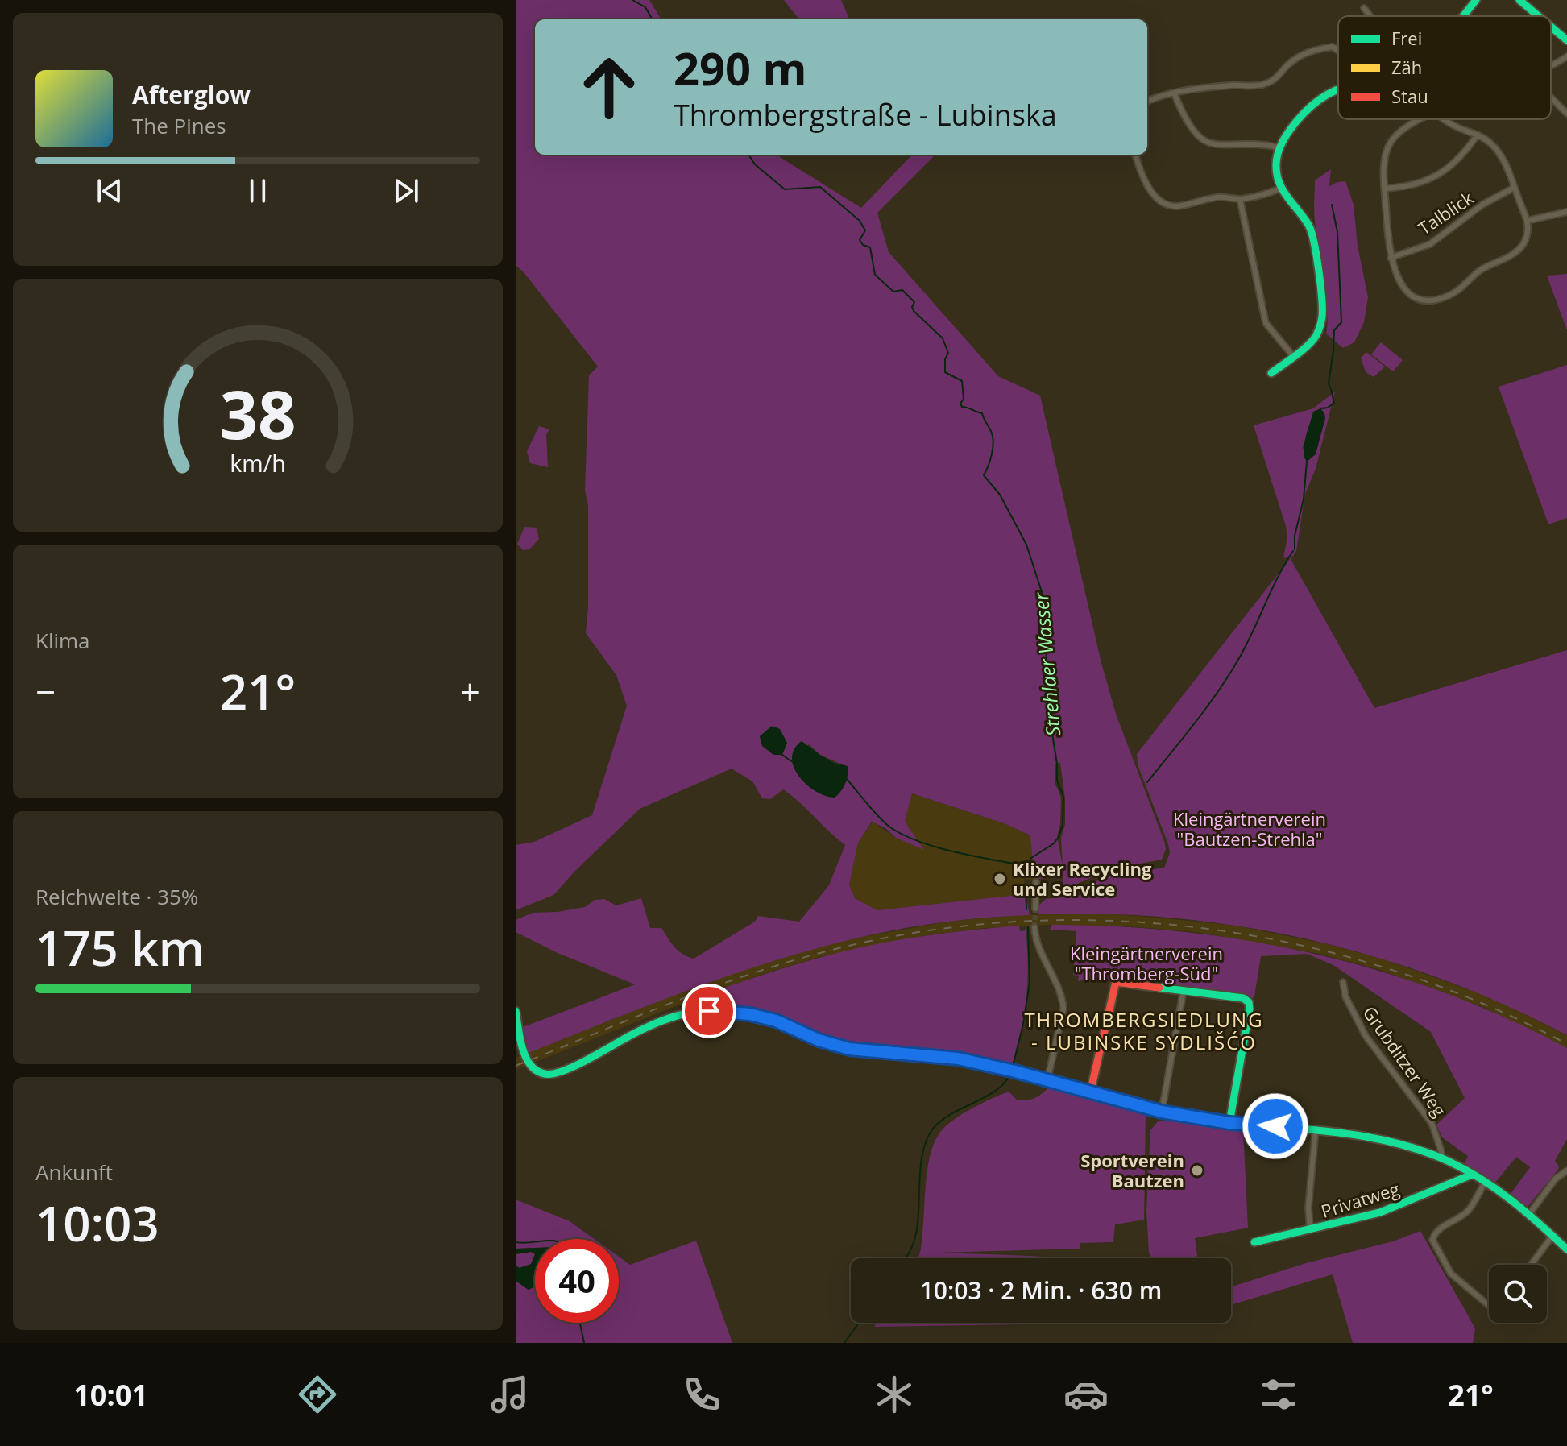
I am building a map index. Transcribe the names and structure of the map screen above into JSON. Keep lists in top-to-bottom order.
{
  "streets": {
    "street": ["Talblick", "Grubditzer Weg", "Privatweg"]
  },
  "districts": ["THROMBERGSIEDLUNG - LUBINSKE SYDLIŠĆO"],
  "water": ["Strehlaer Wasser"],
  "parks": ["Kleingärtnerverein \"Bautzen-Strehla\"", "Kleingärtnerverein \"Thromberg-Süd\""],
  "places": ["Klixer Recycling und Service", "Sportverein Bautzen"],
  "legend": ["Frei", "Zäh", "Stau"],
  "page": {
    "turn": ["290 m", "Thrombergstraße - Lubinska"],
    "song": ["Afterglow", "The Pines"],
    "tile": [
      "Klima",
      ["Reichweite · 35%", "175 km"],
      ["Ankunft", "10:03"]
    ],
    "heat": ["−", "21°", "+"],
    "limit": "40",
    "trip": "10:03 · 2 Min. · 630 m",
    "tabs": ["10:01", "21°"],
    "gauge": ["38", "km/h"]
  }
}
